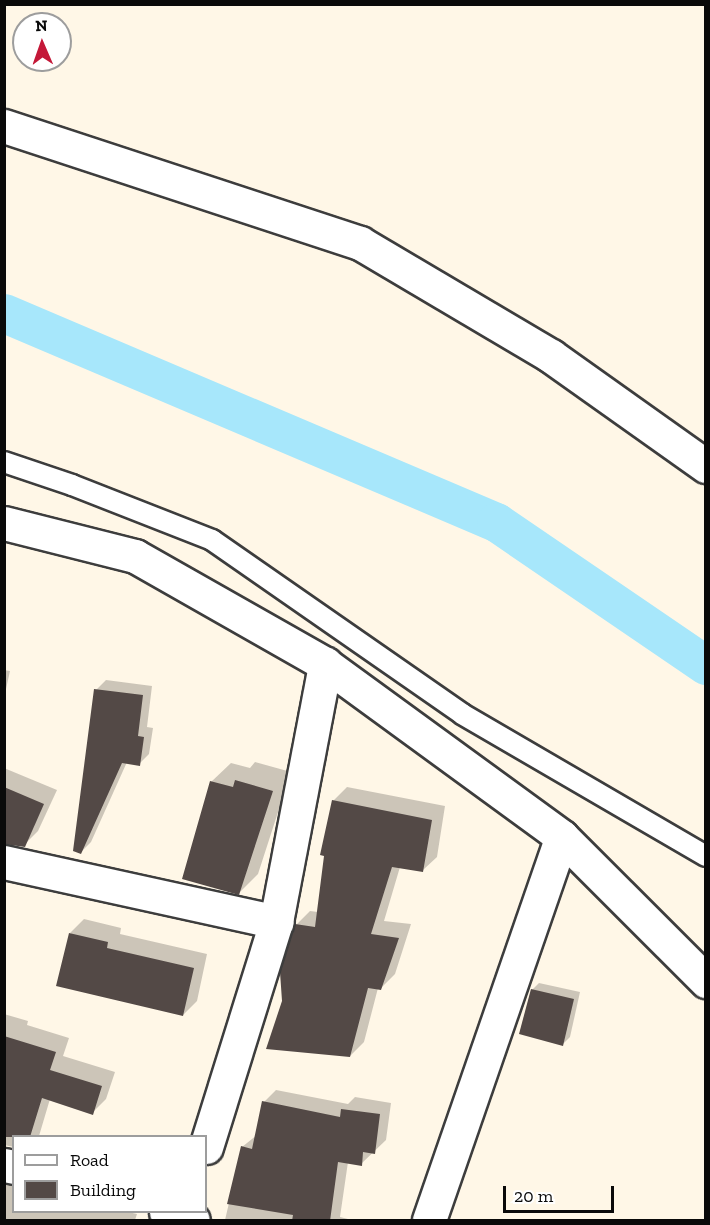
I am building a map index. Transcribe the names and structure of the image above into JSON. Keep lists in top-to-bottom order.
{
  "legend": ["Road", "Building"],
  "scale_bar": "20 m",
  "north": "top"
}
